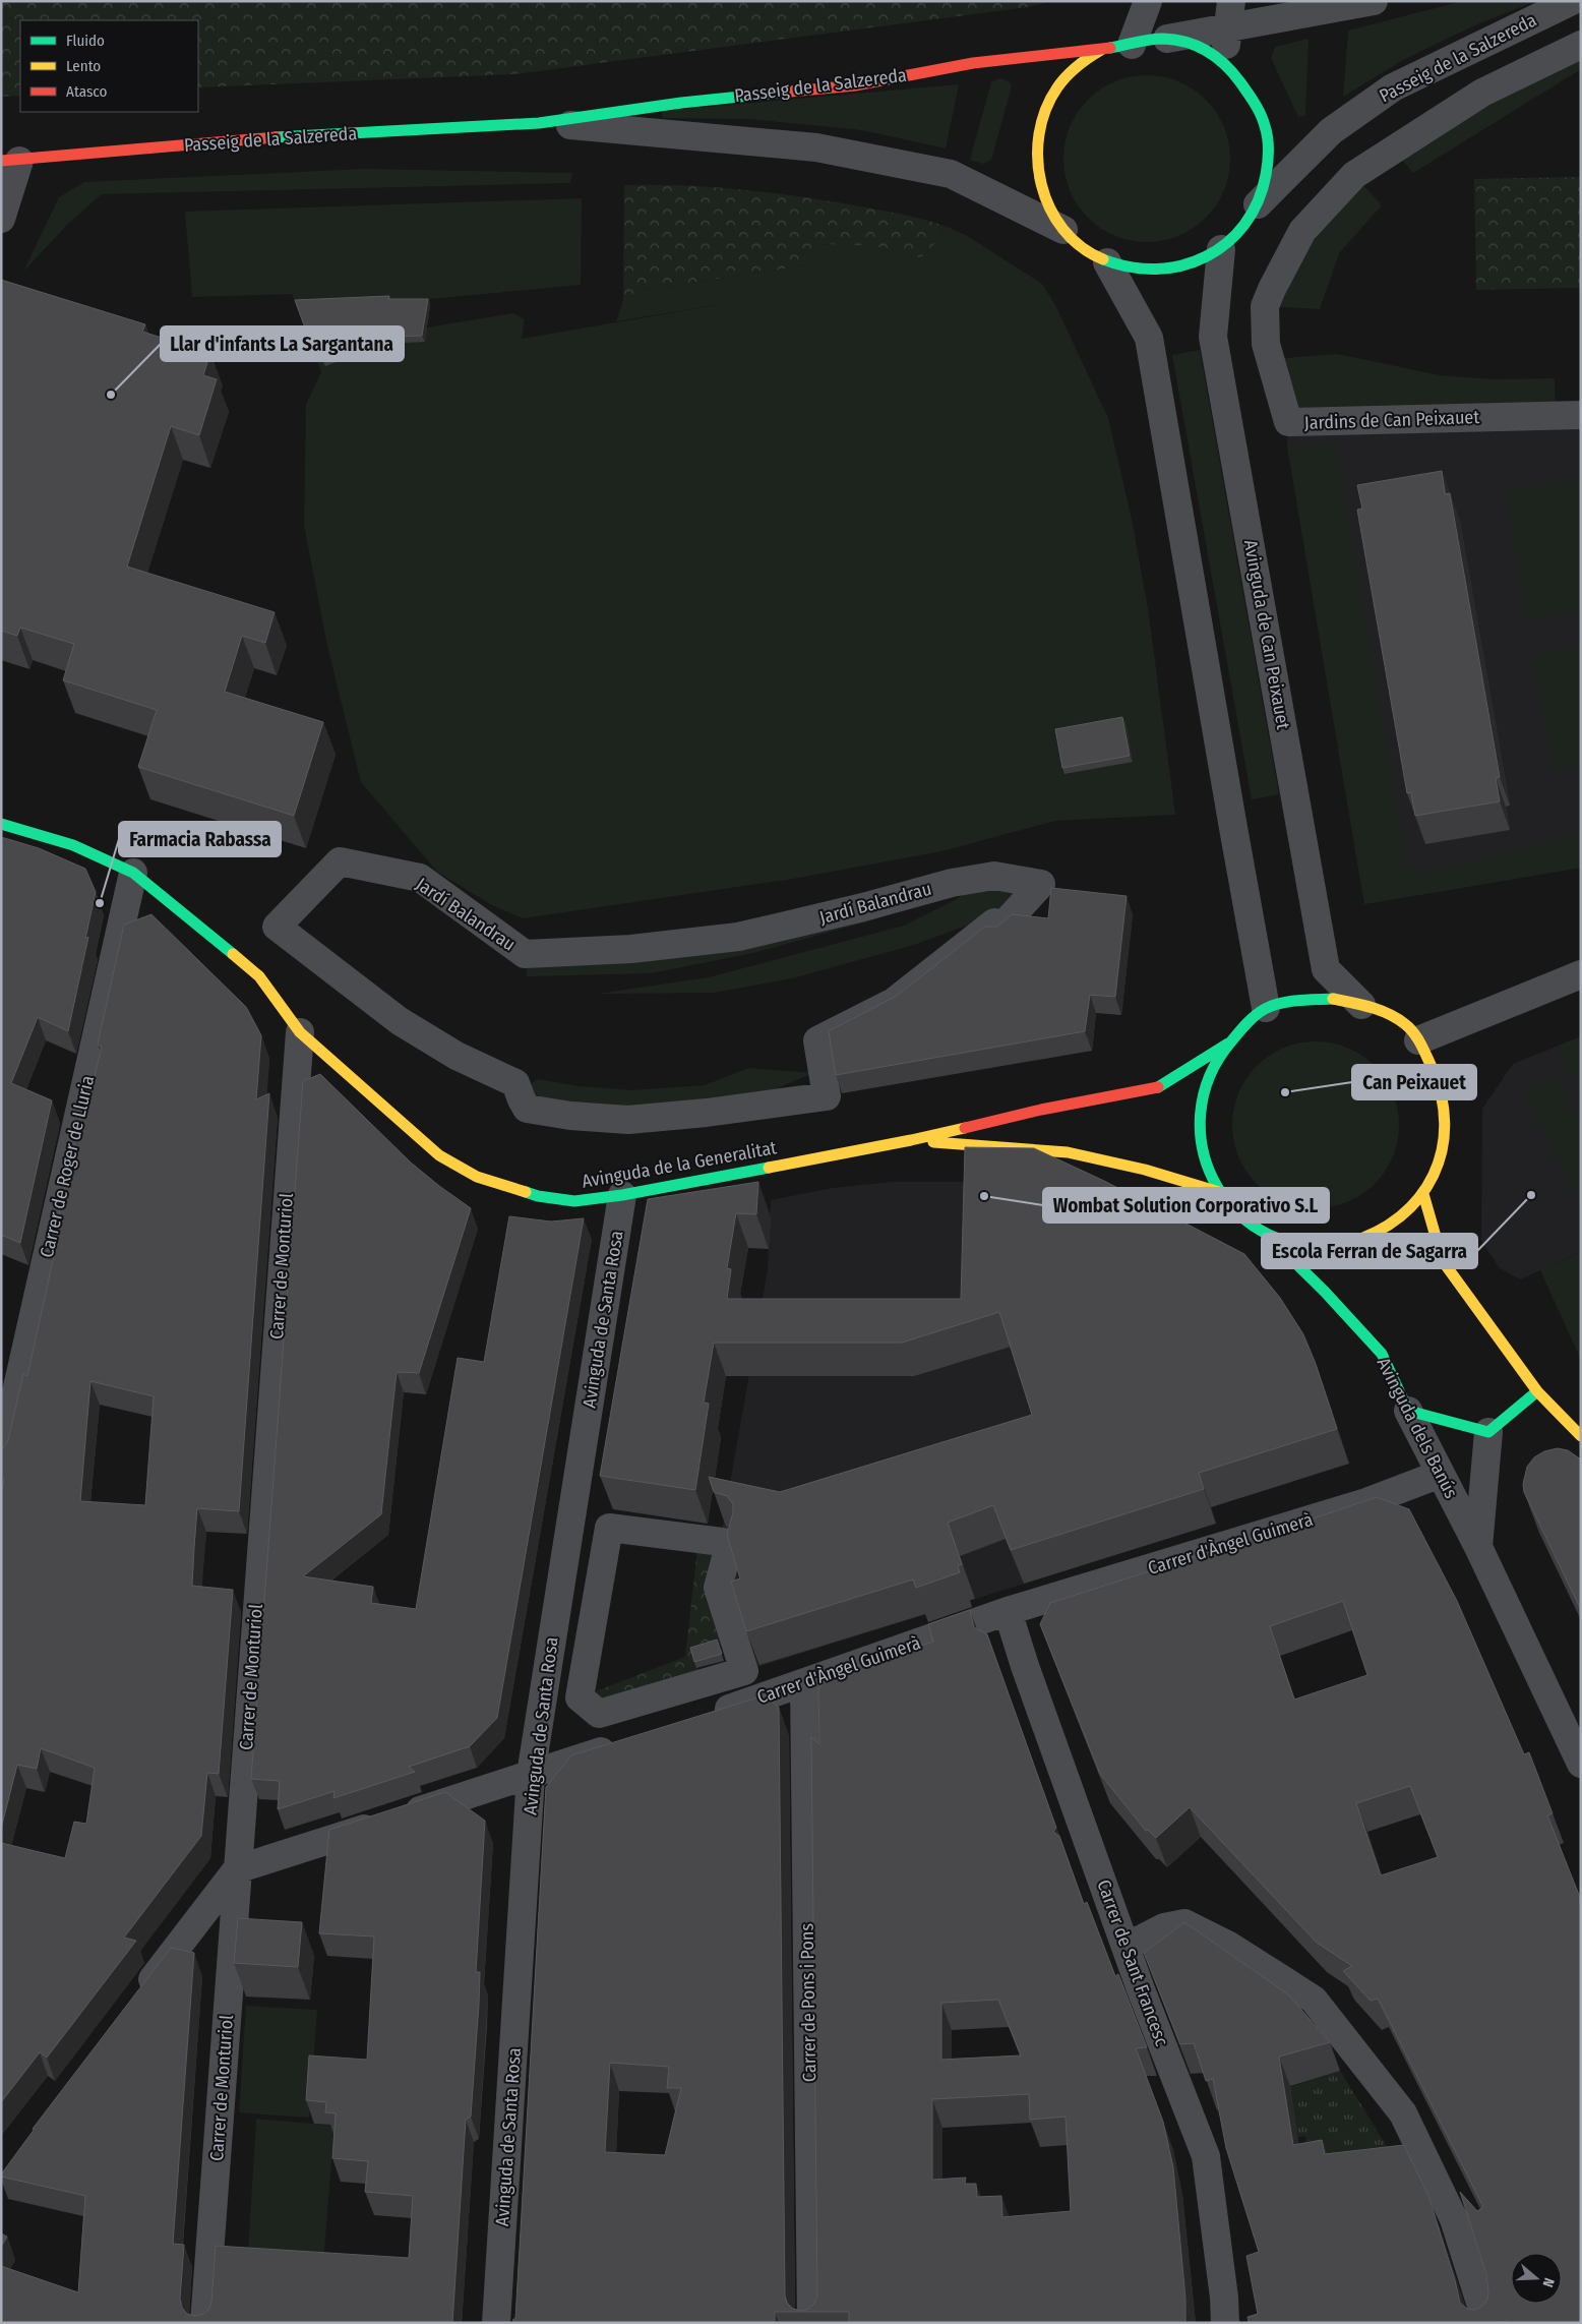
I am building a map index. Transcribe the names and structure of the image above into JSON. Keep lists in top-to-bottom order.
{
  "streets": {
    "street": [
      "Passeig de la Salzereda",
      "Jardins de Can Peixauet",
      "Avinguda de Can Peixauet",
      "Jardí Balandrau",
      "Avinguda de la Generalitat",
      "Carrer de Roger de Lluria",
      "Carrer de Monturiol",
      "Avinguda de Santa Rosa",
      "Avinguda dels Banús",
      "Carrer d'Àngel Guimerà",
      "Carrer de Sant Francesc",
      "Carrer de Pons i Pons"
    ]
  },
  "crossings": [
    ["Avinguda de la Generalitat", "Carrer de Roger de Lluria"],
    ["Avinguda de la Generalitat", "Carrer de Monturiol"],
    ["Avinguda de la Generalitat", "Avinguda de Santa Rosa"],
    ["Avinguda dels Banús", "Carrer d'Àngel Guimerà"],
    ["Carrer d'Àngel Guimerà", "Carrer de Sant Francesc"],
    ["Carrer d'Àngel Guimerà", "Carrer de Pons i Pons"]
  ],
  "places": [
    "Llar d'infants La Sargantana",
    "Farmacia Rabassa",
    "Can Peixauet",
    "Escola Ferran de Sagarra",
    "Wombat Solution Corporativo S.L"
  ],
  "legend": ["Fluido", "Lento", "Atasco"],
  "north": "right"
}
